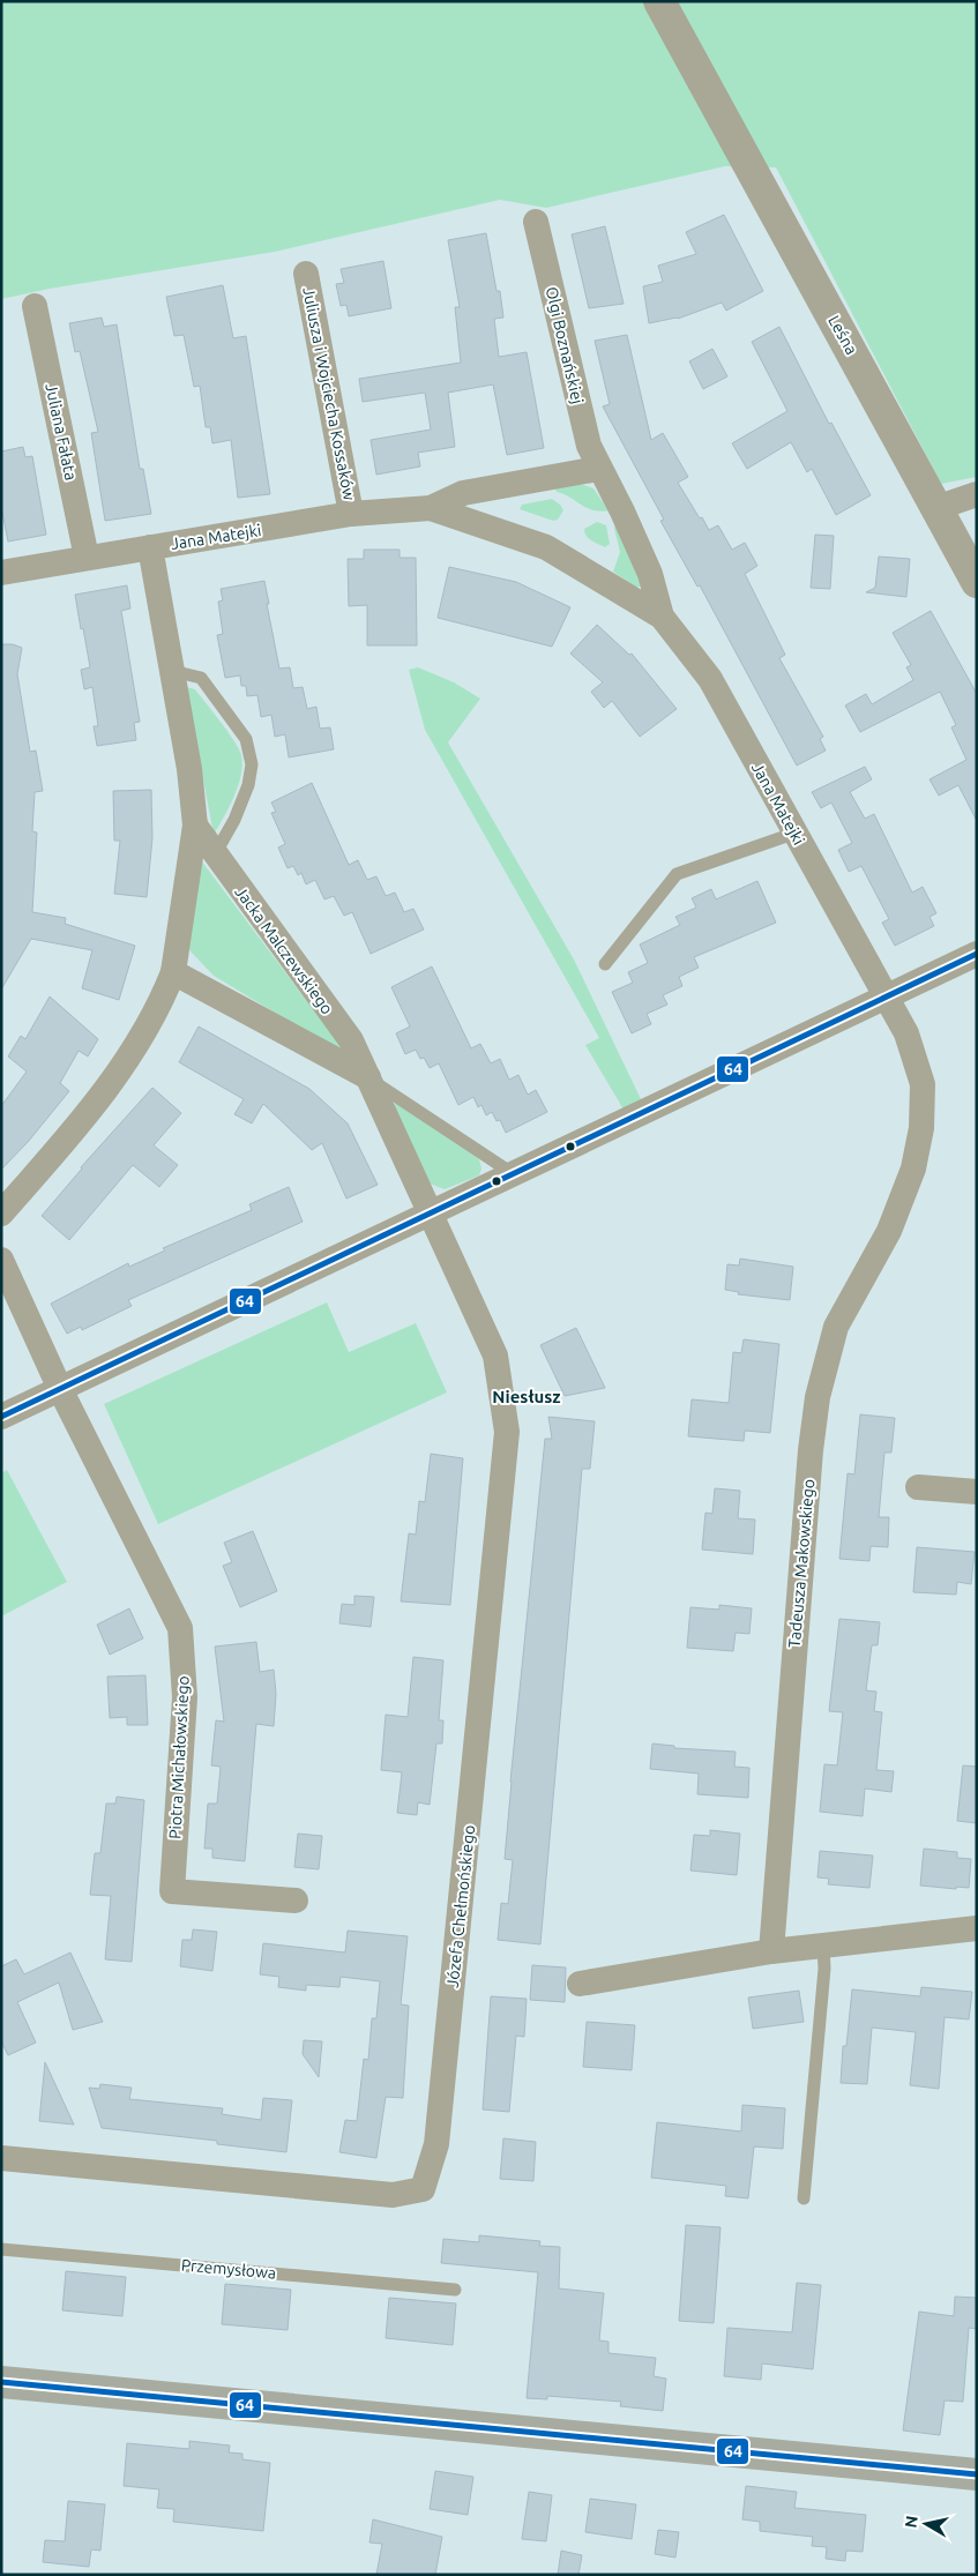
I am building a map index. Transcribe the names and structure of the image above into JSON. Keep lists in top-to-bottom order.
{
  "streets": {
    "street": [
      "Leśna",
      "Olgi Boznańskiej",
      "Juliusza i Wojciecha Kossaków",
      "Juliana Fałata",
      "Jana Matejki",
      "Jacka Malczewskiego",
      "Tadeusza Makowskiego",
      "Piotra Michałowskiego",
      "Józefa Chełmońskiego"
    ],
    "lane": ["Przemysłowa"]
  },
  "crossings": [
    ["Olgi Boznańskiej", "Jana Matejki"],
    ["Juliusza i Wojciecha Kossaków", "Jana Matejki"],
    ["Juliana Fałata", "Jana Matejki"],
    ["Jana Matejki", "Jacka Malczewskiego"],
    ["Jana Matejki", "Tadeusza Makowskiego"],
    ["Jacka Malczewskiego", "Józefa Chełmońskiego"]
  ],
  "districts": ["Niesłusz"],
  "lines": ["transit line 64"],
  "north": "left"
}
